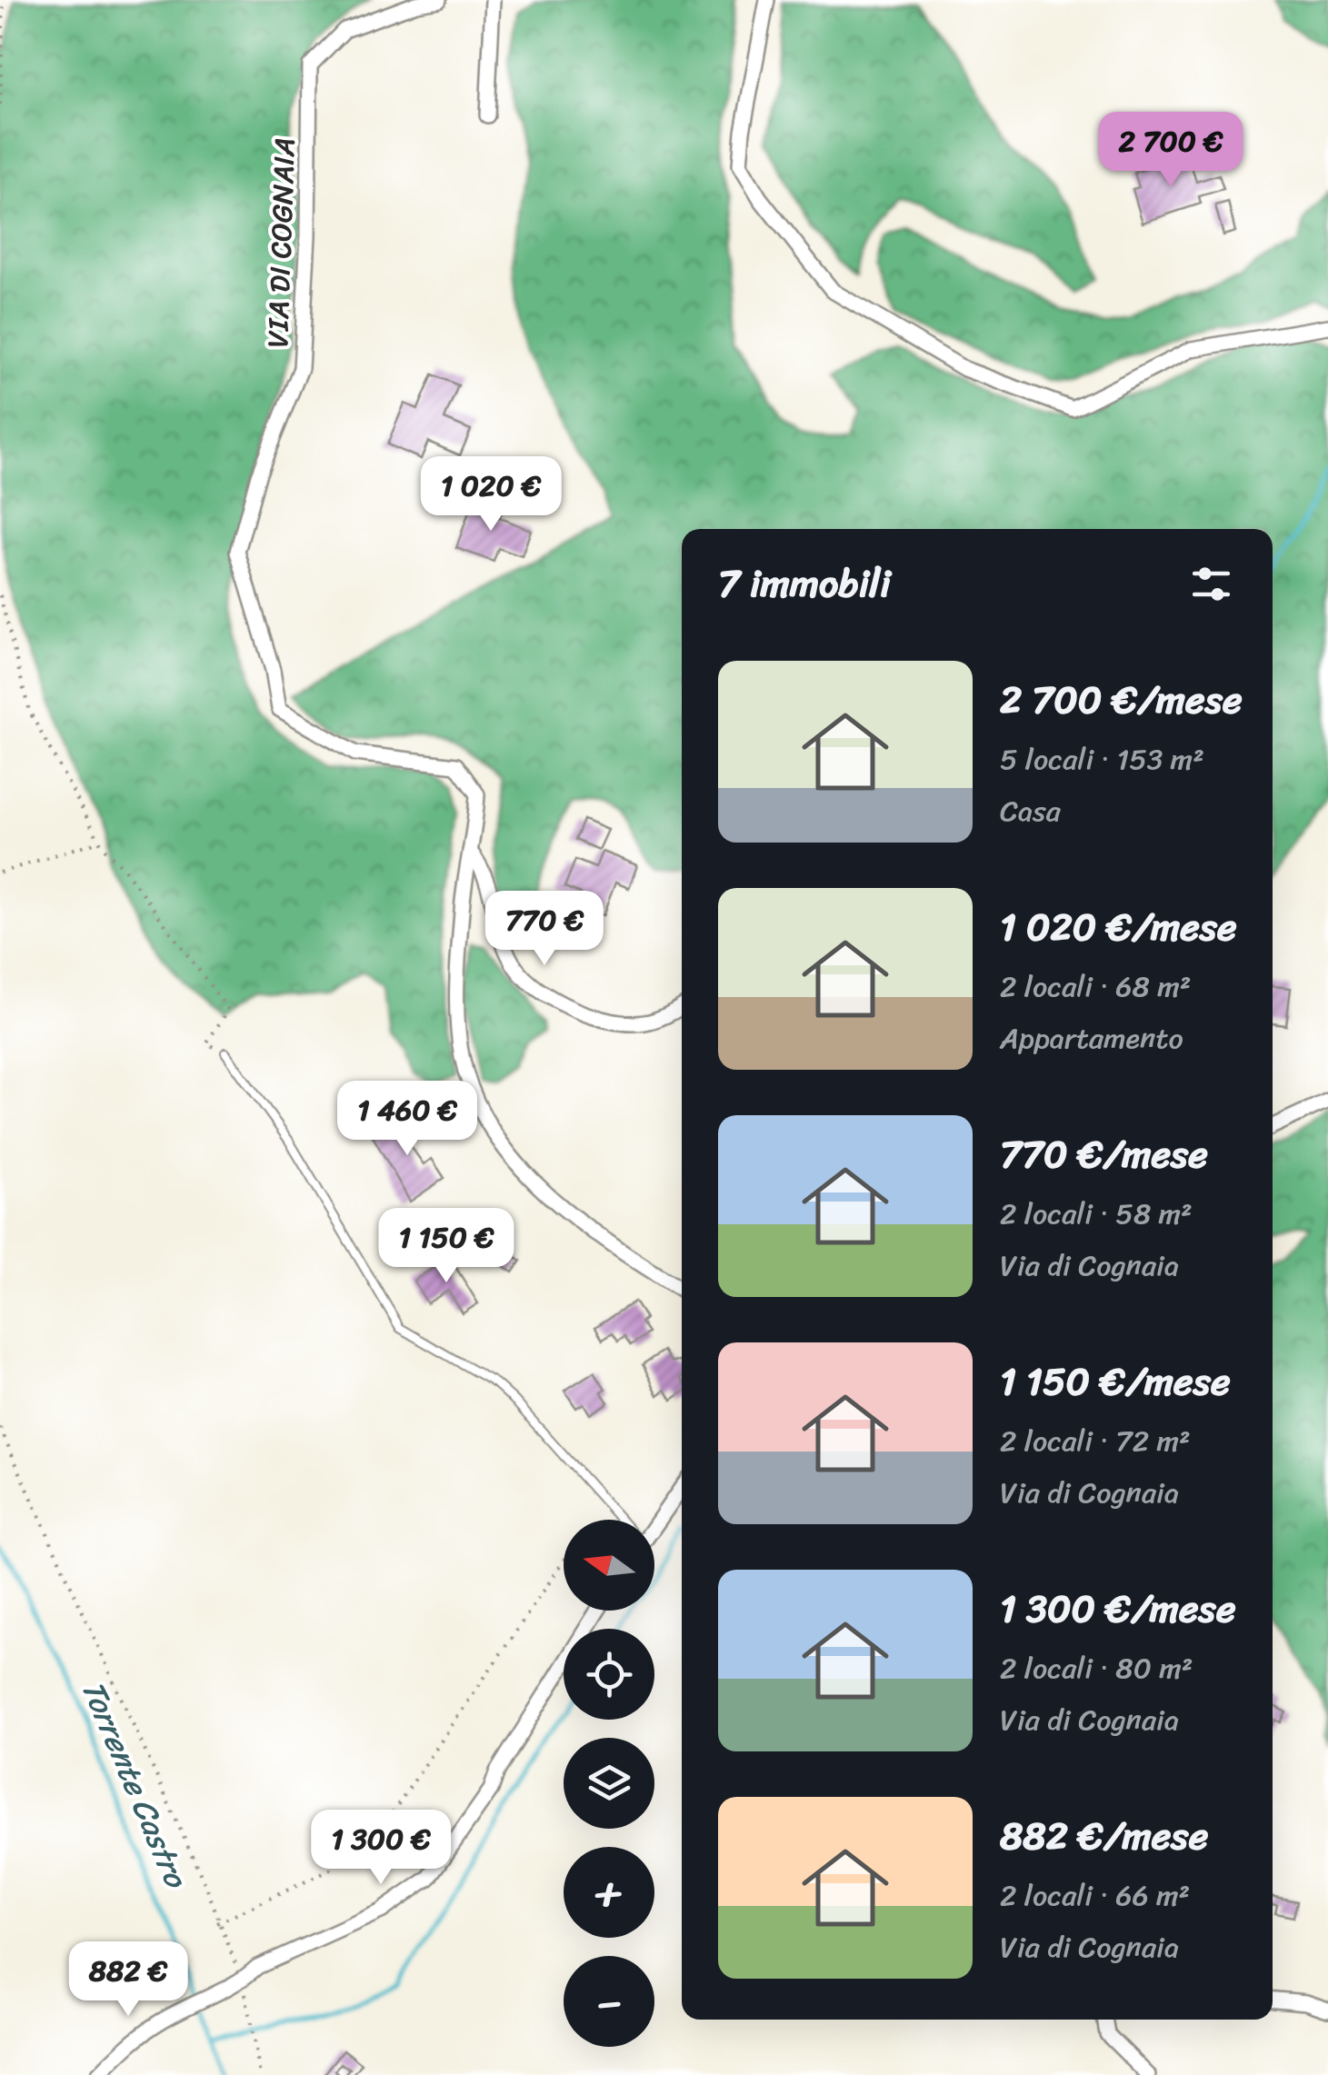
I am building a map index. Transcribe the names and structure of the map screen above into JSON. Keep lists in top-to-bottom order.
{
  "streets": {
    "street": ["VIA DI COGNAIA"]
  },
  "water": ["Torrente Castro"],
  "north": "left",
  "page": {
    "price": [
      "2 700 €",
      "1 020 €",
      "770 €",
      "1 460 €",
      "1 150 €",
      "1 300 €",
      "882 €"
    ],
    "heading": "7 immobili",
    "list": [
      {
        "name": "2 700 €/mese",
        "note": "5 locali · 153 m² · Casa"
      },
      {
        "name": "1 020 €/mese",
        "note": "2 locali · 68 m² · Appartamento"
      },
      {
        "name": "770 €/mese",
        "note": "2 locali · 58 m² · Via di Cognaia"
      },
      {
        "name": "1 150 €/mese",
        "note": "2 locali · 72 m² · Via di Cognaia"
      },
      {
        "name": "1 300 €/mese",
        "note": "2 locali · 80 m² · Via di Cognaia"
      },
      {
        "name": "882 €/mese",
        "note": "2 locali · 66 m² · Via di Cognaia"
      }
    ],
    "map_buttons": ["+", "−"]
  }
}
